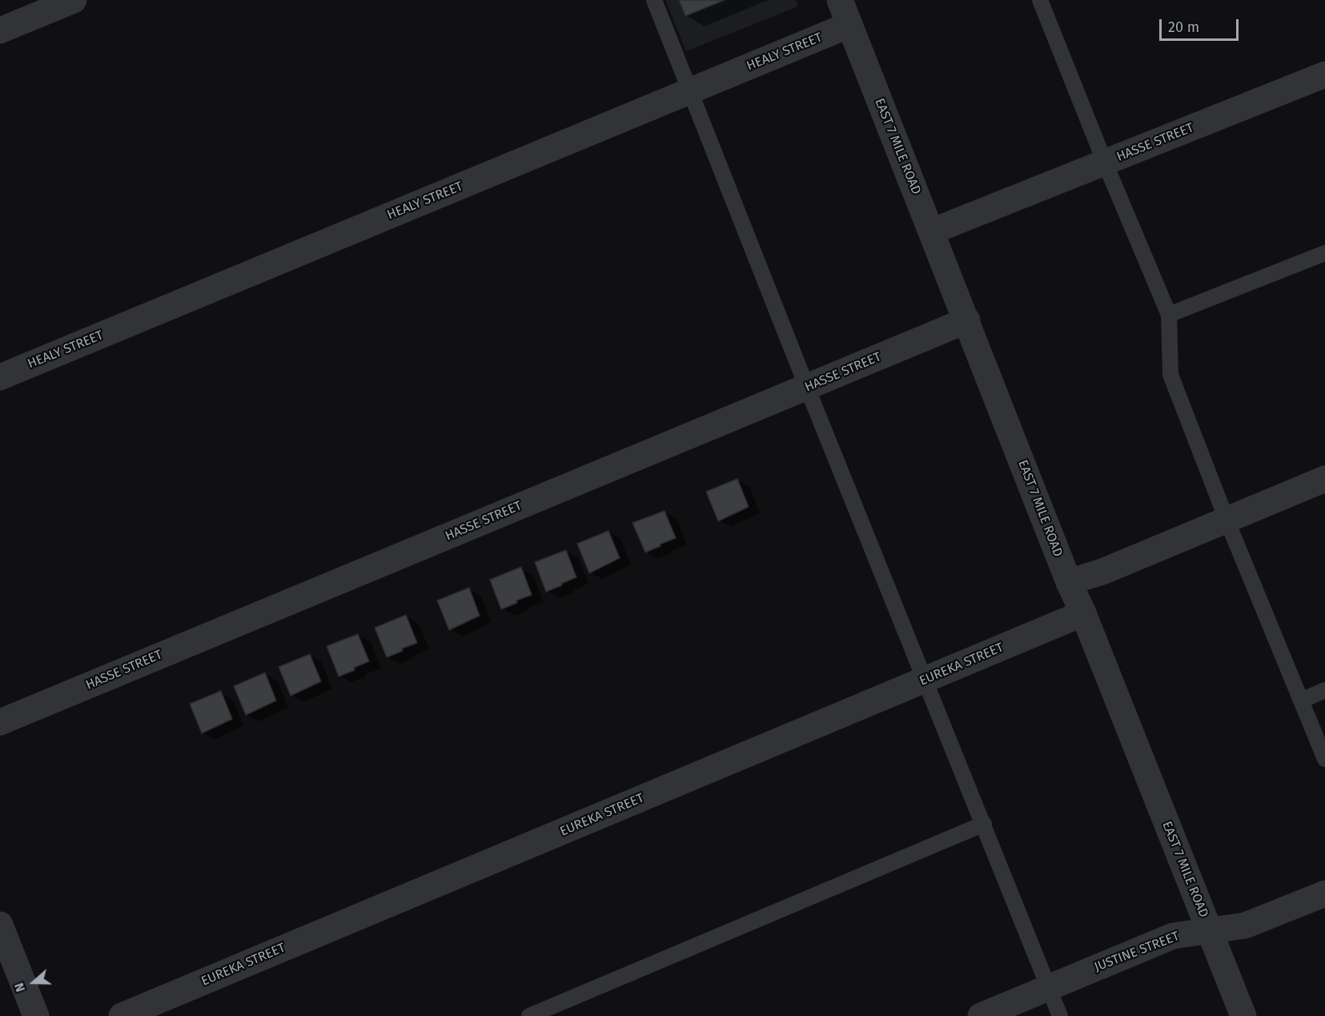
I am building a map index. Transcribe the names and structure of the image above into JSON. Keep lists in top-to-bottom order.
{
  "streets": {
    "street": [
      "HEALY STREET",
      "HASSE STREET",
      "EAST 7 MILE ROAD",
      "EUREKA STREET",
      "JUSTINE STREET"
    ]
  },
  "crossings": [
    ["HEALY STREET", "EAST 7 MILE ROAD"],
    ["HASSE STREET", "EAST 7 MILE ROAD"],
    ["EAST 7 MILE ROAD", "EUREKA STREET"],
    ["EAST 7 MILE ROAD", "JUSTINE STREET"]
  ],
  "scale_bar": "20 m",
  "north": "left"
}
